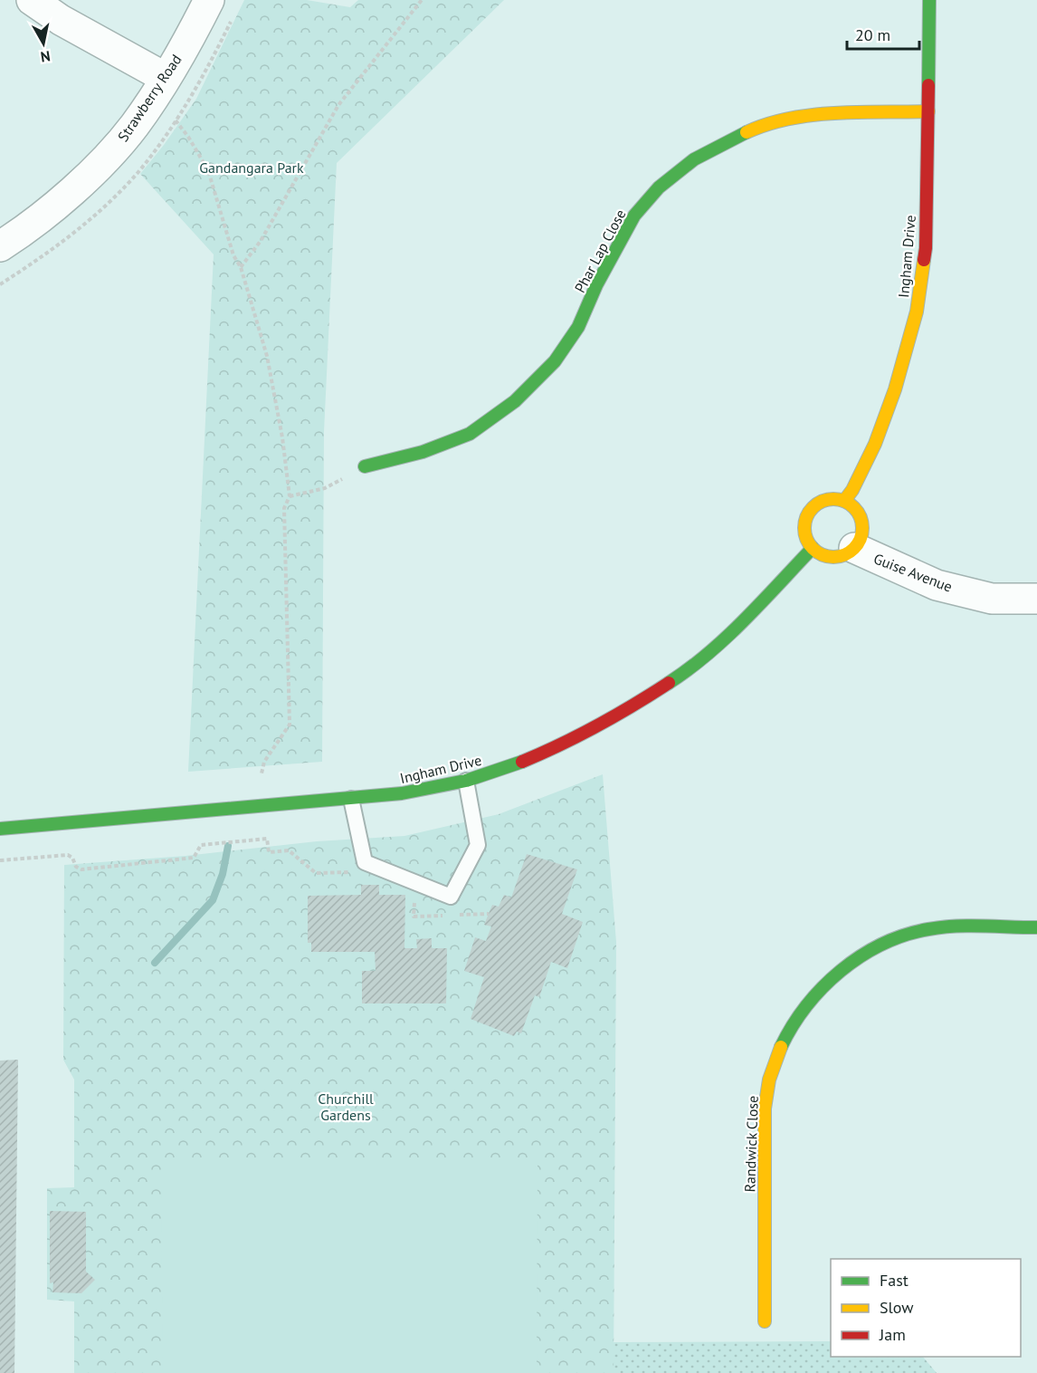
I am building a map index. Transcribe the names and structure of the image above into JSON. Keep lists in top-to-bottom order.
{
  "streets": {
    "street": [
      "Strawberry Road",
      "Phar Lap Close",
      "Ingham Drive",
      "Guise Avenue",
      "Randwick Close"
    ]
  },
  "crossings": [
    ["Phar Lap Close", "Ingham Drive"],
    ["Ingham Drive", "Guise Avenue"]
  ],
  "parks": ["Gandangara Park", "Churchill Gardens"],
  "legend": ["Fast", "Slow", "Jam"],
  "scale_bar": "20 m",
  "north": "bottom"
}
